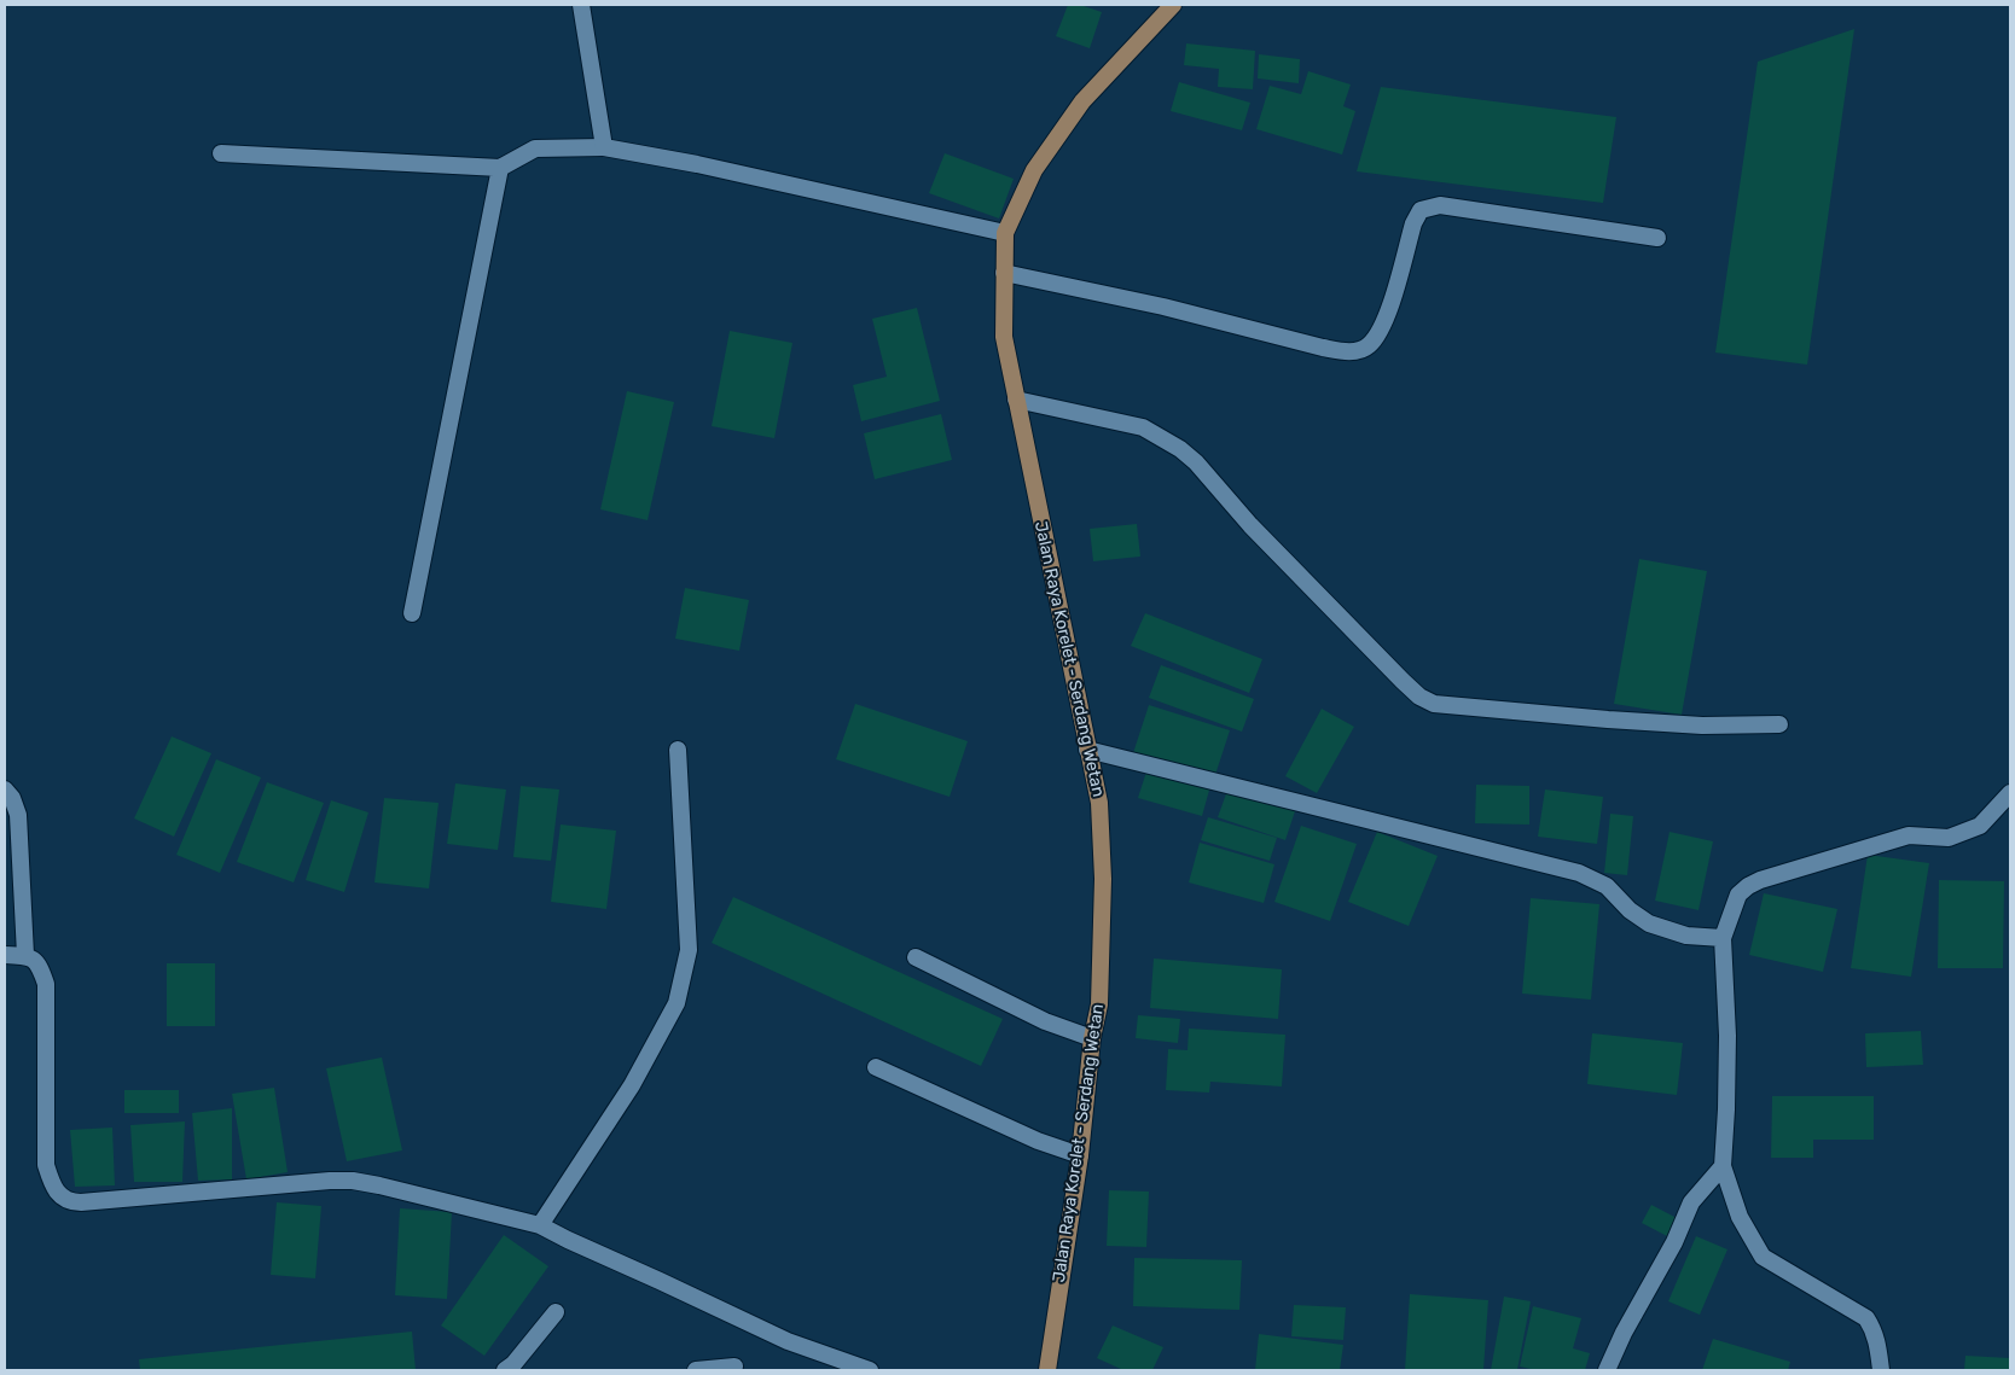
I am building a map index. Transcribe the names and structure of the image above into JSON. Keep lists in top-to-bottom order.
{
  "streets": {
    "main road": ["Jalan Raya Korelet - Serdang Wetan"]
  }
}
